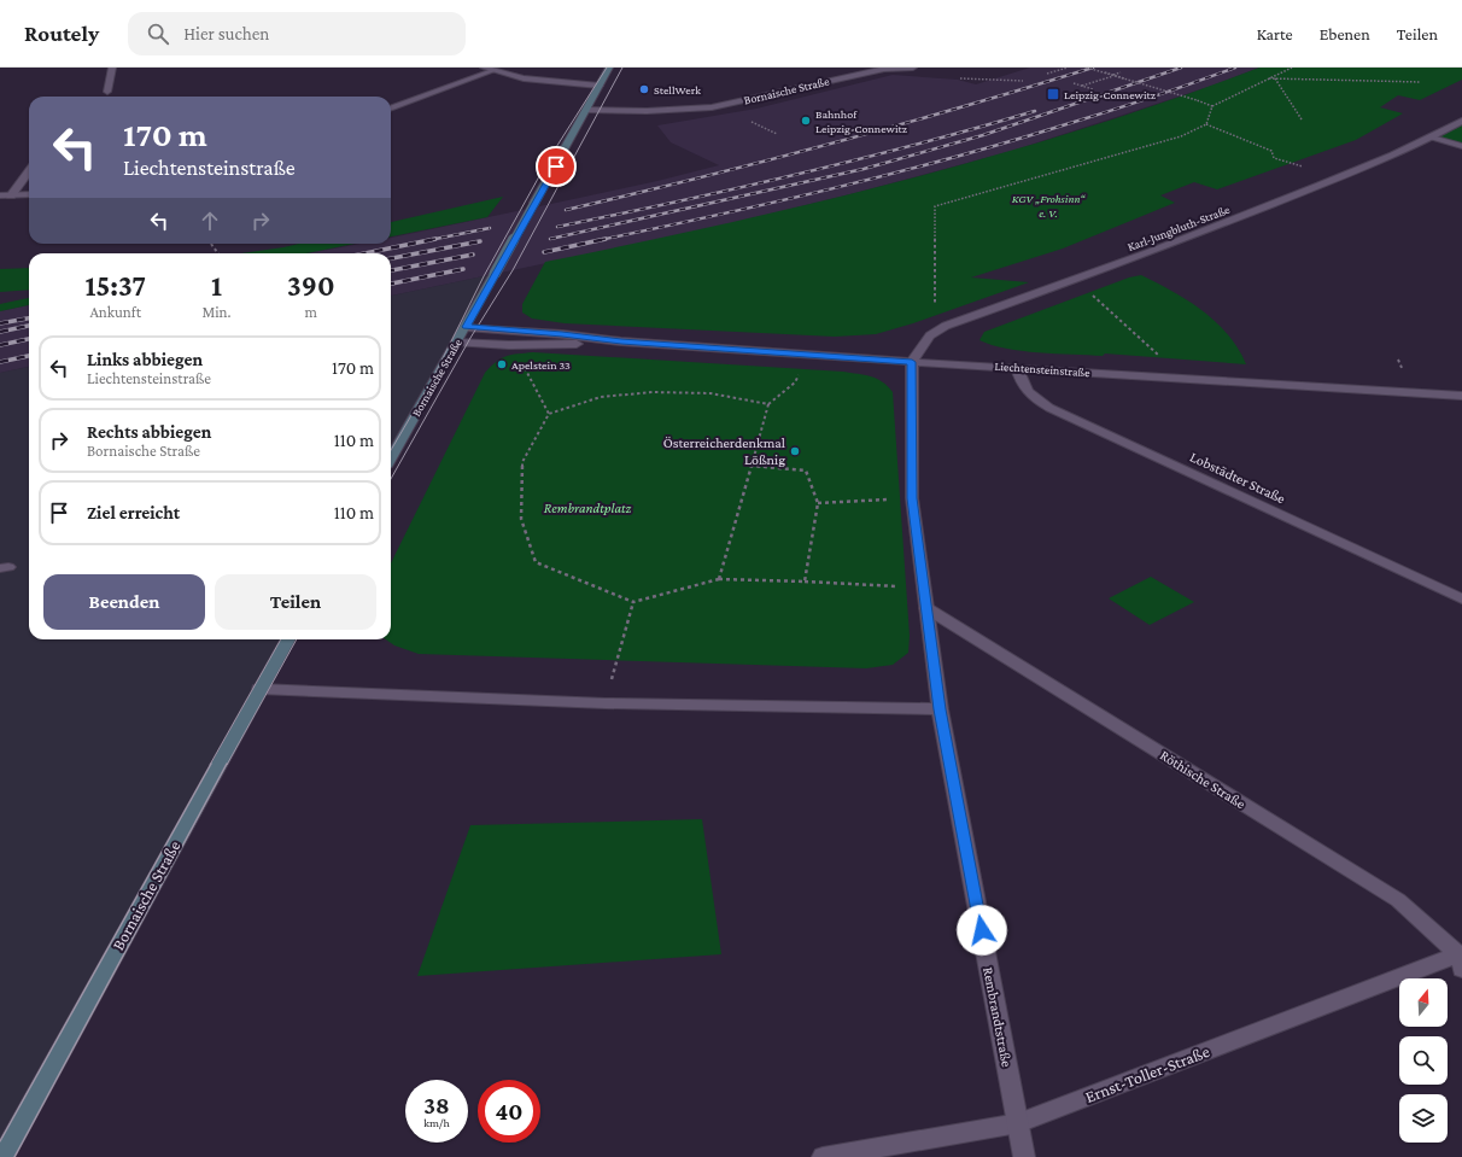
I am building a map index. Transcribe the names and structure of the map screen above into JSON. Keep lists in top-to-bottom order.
{
  "streets": {
    "main road": ["Bornaische Straße"],
    "street": [
      "Karl-Jungbluth-Straße",
      "Liechtensteinstraße",
      "Lobstädter Straße",
      "Röthische Straße",
      "Rembrandtstraße",
      "Ernst-Toller-Straße"
    ]
  },
  "crossings": [
    ["Bornaische Straße", "Liechtensteinstraße"],
    ["Karl-Jungbluth-Straße", "Liechtensteinstraße"],
    ["Karl-Jungbluth-Straße", "Rembrandtstraße"],
    ["Liechtensteinstraße", "Lobstädter Straße"],
    ["Liechtensteinstraße", "Rembrandtstraße"],
    ["Röthische Straße", "Rembrandtstraße"],
    ["Röthische Straße", "Ernst-Toller-Straße"],
    ["Rembrandtstraße", "Ernst-Toller-Straße"]
  ],
  "parks": ["KGV „Frohsinn“ e. V.", "Rembrandtplatz"],
  "places": {
    "other": [
      "StellWerk",
      "Bahnhof Leipzig-Connewitz",
      "Apelstein 33",
      "Österreicherdenkmal Lößnig"
    ],
    "transit": ["Leipzig-Connewitz"]
  },
  "north": "top",
  "page": {
    "header": "Routely",
    "search": "Hier suchen",
    "nav": ["Karte", "Ebenen", "Teilen"],
    "turn": ["170 m", "Liechtensteinstraße"],
    "eta": [
      "15:37",
      "Ankunft",
      "1",
      "Min.",
      "390",
      "m"
    ],
    "list": [
      {
        "name": "Links abbiegen",
        "note": "Liechtensteinstraße",
        "value": "170 m"
      },
      {
        "name": "Rechts abbiegen",
        "note": "Bornaische Straße",
        "value": "110 m"
      },
      {
        "name": "Ziel erreicht",
        "value": "110 m"
      }
    ],
    "buttons": ["Beenden", "Teilen"],
    "speed": "38 km/h",
    "limit": "40"
  }
}
